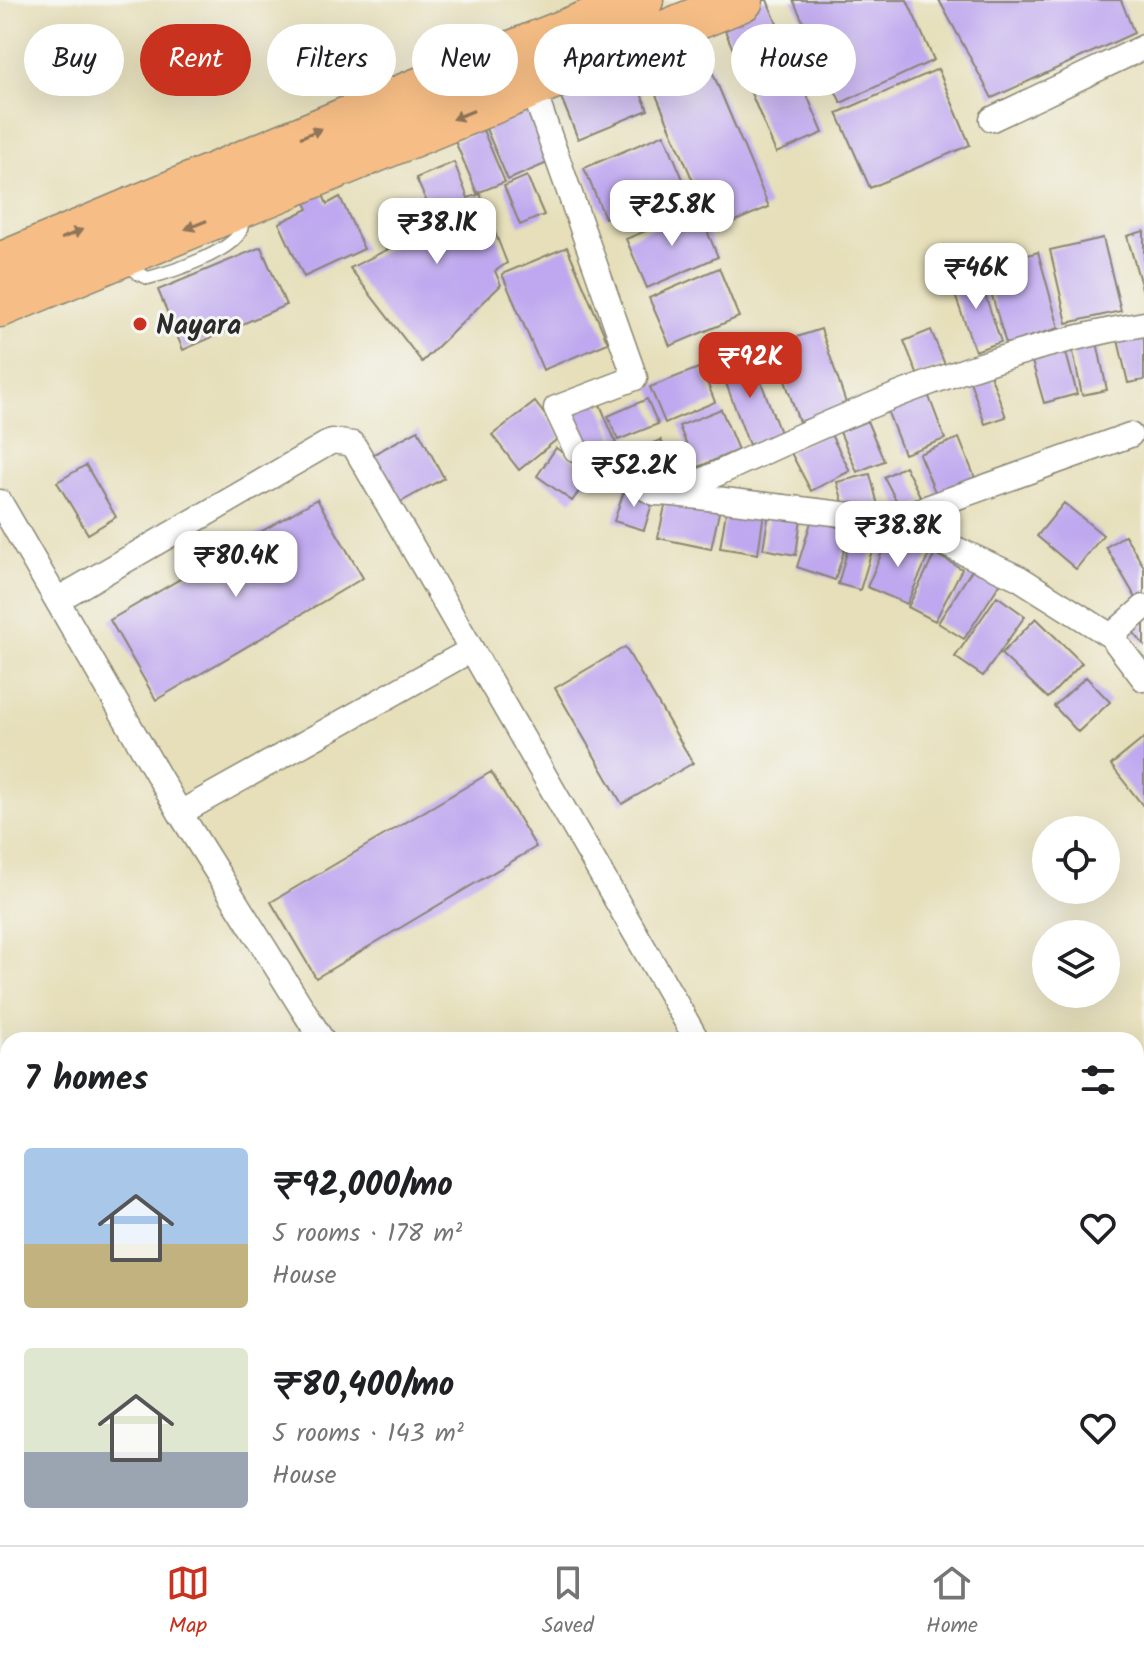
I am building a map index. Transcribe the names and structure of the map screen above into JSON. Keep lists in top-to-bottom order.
{
  "places": ["Nayara"],
  "page": {
    "chip": [
      "Buy",
      "Rent",
      "Filters",
      "New",
      "Apartment",
      "House"
    ],
    "price": [
      "₹25.8K",
      "₹38.1K",
      "₹46K",
      "₹92K",
      "₹52.2K",
      "₹38.8K",
      "₹80.4K"
    ],
    "heading": "7 homes",
    "list": [
      {
        "name": "₹92,000/mo",
        "note": "5 rooms · 178 m² · House"
      },
      {
        "name": "₹80,400/mo",
        "note": "5 rooms · 143 m² · House"
      }
    ],
    "tabs": ["Map", "Saved", "Home"]
  }
}
